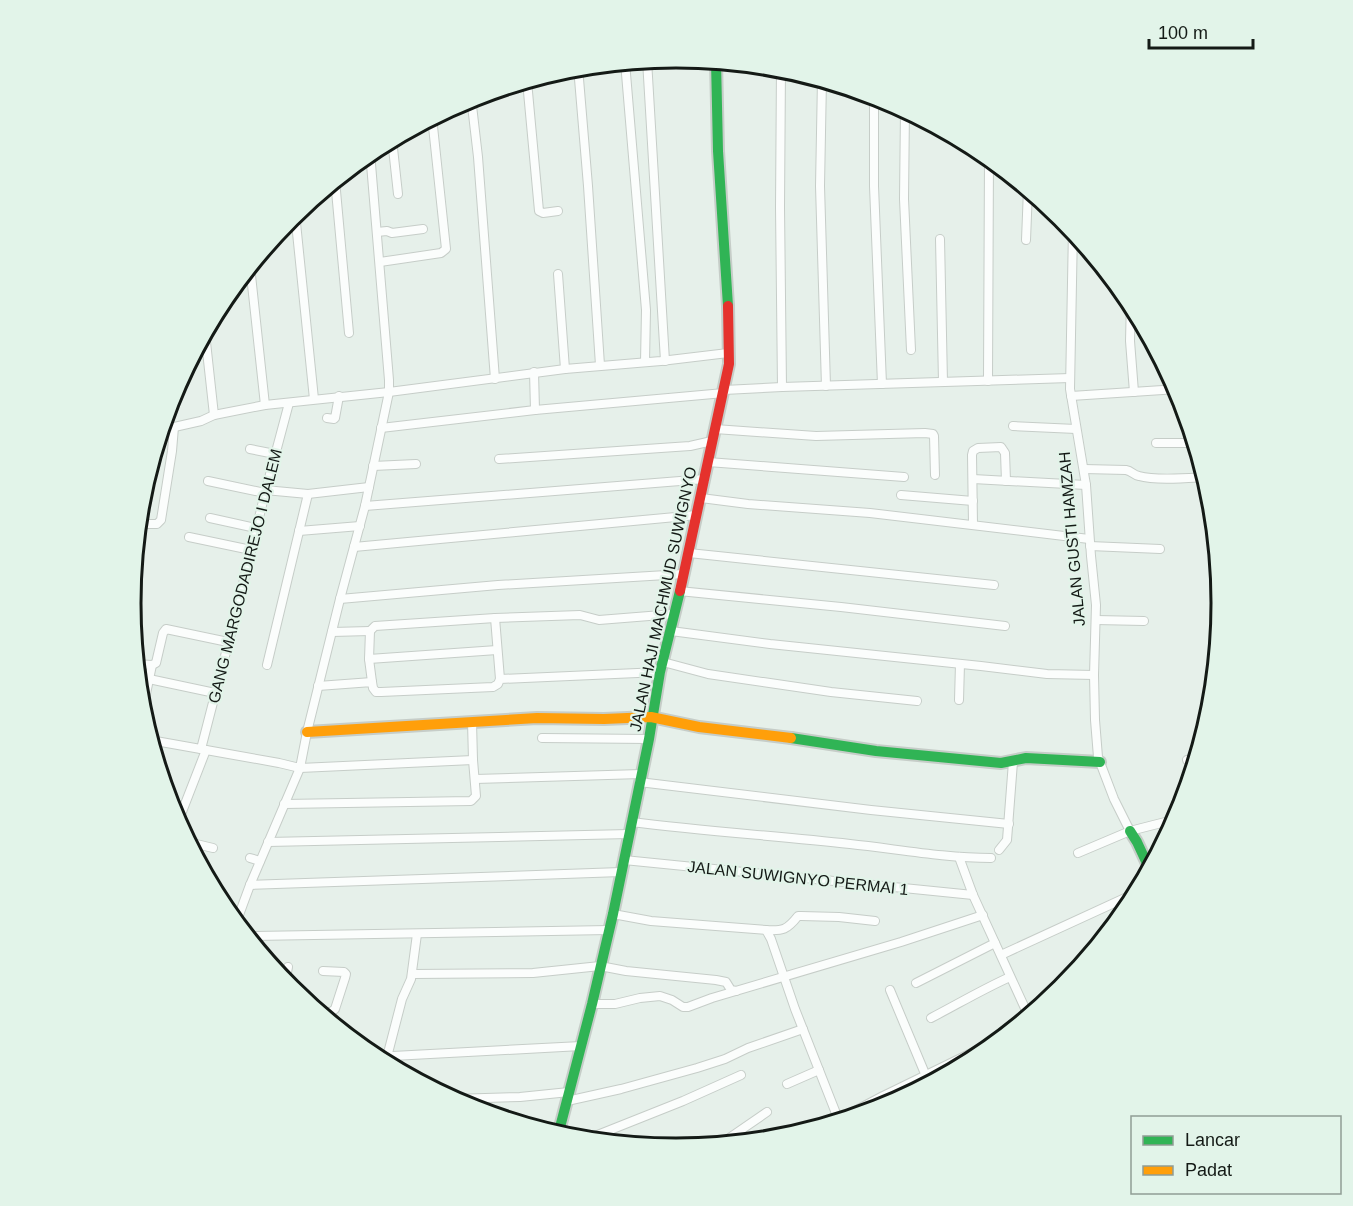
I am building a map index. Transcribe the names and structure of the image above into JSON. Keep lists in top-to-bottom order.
{
  "streets": {
    "street": [
      "JALAN GUSTI HAMZAH",
      "GANG MARGODADIREJO I DALEM",
      "JALAN HAJI MACHMUD SUWIGNYO",
      "JALAN SUWIGNYO PERMAI 1"
    ]
  },
  "crossings": [
    ["JALAN HAJI MACHMUD SUWIGNYO", "JALAN SUWIGNYO PERMAI 1"]
  ],
  "legend": ["Lancar", "Padat"],
  "scale_bar": "100 m"
}
